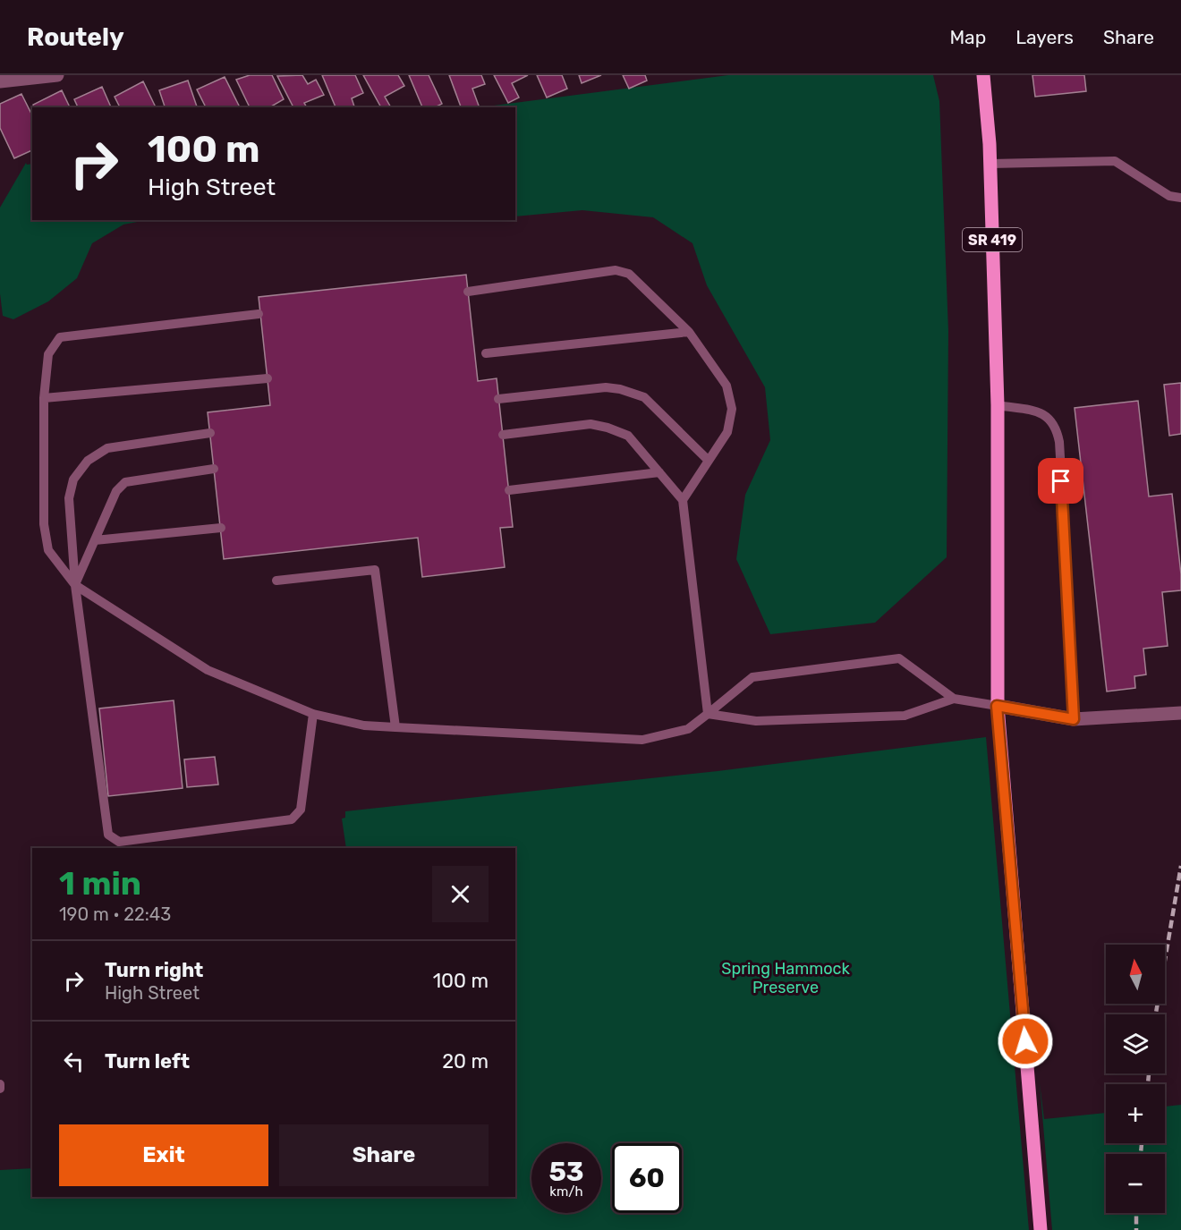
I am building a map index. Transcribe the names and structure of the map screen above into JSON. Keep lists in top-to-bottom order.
{
  "streets": {
    "main road": ["SR 419"]
  },
  "parks": ["Spring Hammock Preserve"],
  "north": "top",
  "page": {
    "header": "Routely",
    "nav": ["Map", "Layers", "Share"],
    "turn": ["100 m", "High Street"],
    "heading": ["1 min", "190 m · 22:43"],
    "list": [
      {
        "name": "Turn right",
        "note": "High Street",
        "value": "100 m"
      },
      {
        "name": "Turn left",
        "value": "20 m"
      }
    ],
    "map_buttons": ["+", "−"],
    "buttons": ["Exit", "Share"],
    "speed": "53 km/h",
    "limit": "60"
  }
}
